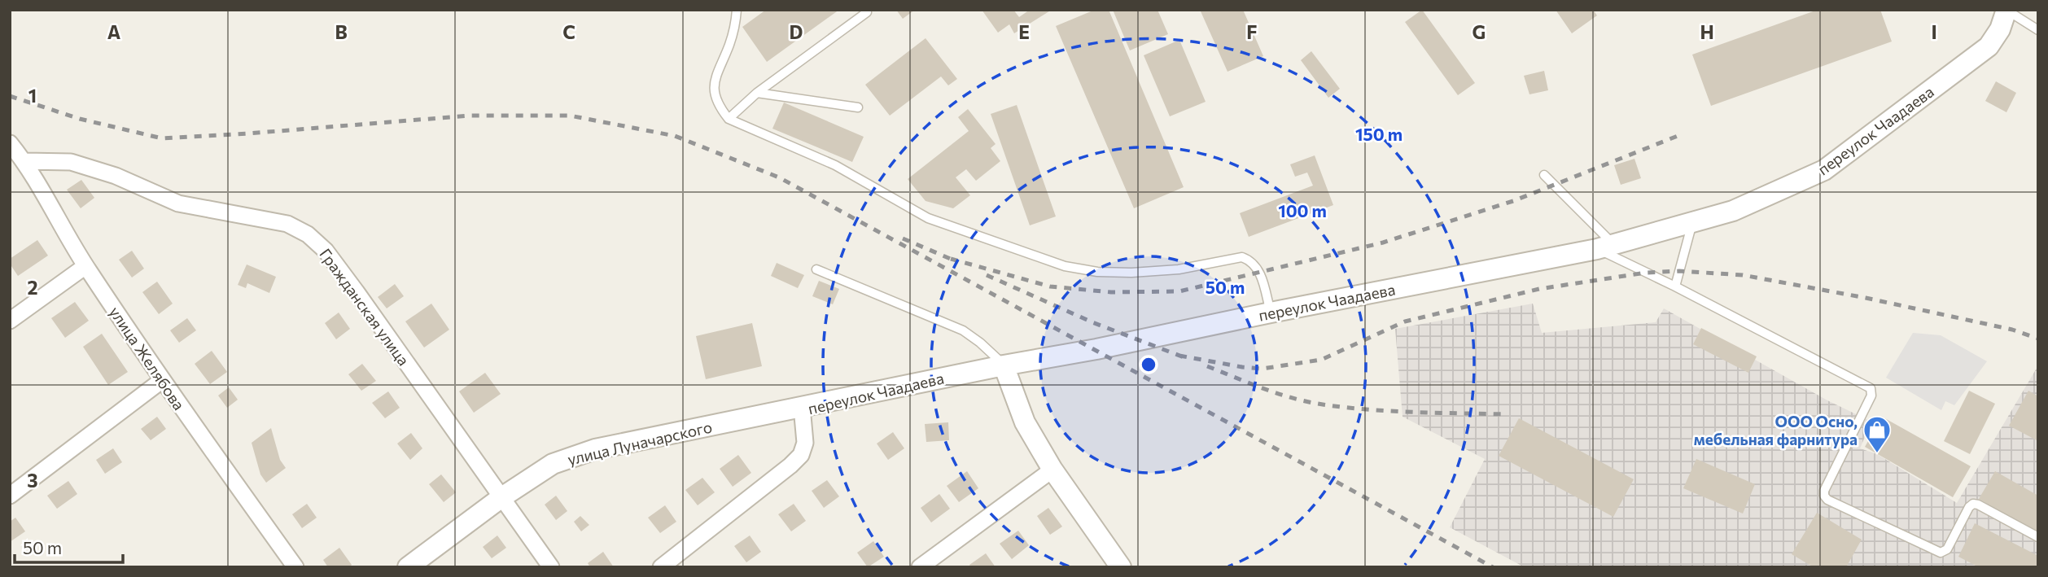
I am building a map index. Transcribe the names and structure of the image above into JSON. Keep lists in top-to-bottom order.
{
  "streets": {
    "street": [
      "переулок Чаадаева",
      "Гражданская улица",
      "улица Желябова",
      "улица Луначарского"
    ]
  },
  "crossings": [
    ["переулок Чаадаева", "улица Луначарского"],
    ["Гражданская улица", "улица Желябова"],
    ["Гражданская улица", "улица Луначарского"]
  ],
  "places": {
    "shop": ["ООО Осно, мебельная фарнитура"]
  },
  "scale_bar": "50 m",
  "grid": {
    "columns": [
      "A",
      "B",
      "C",
      "D",
      "E",
      "F",
      "G",
      "H",
      "I"
    ],
    "rows": ["1", "2", "3"]
  },
  "rings": ["150 m", "100 m", "50 m"]
}
